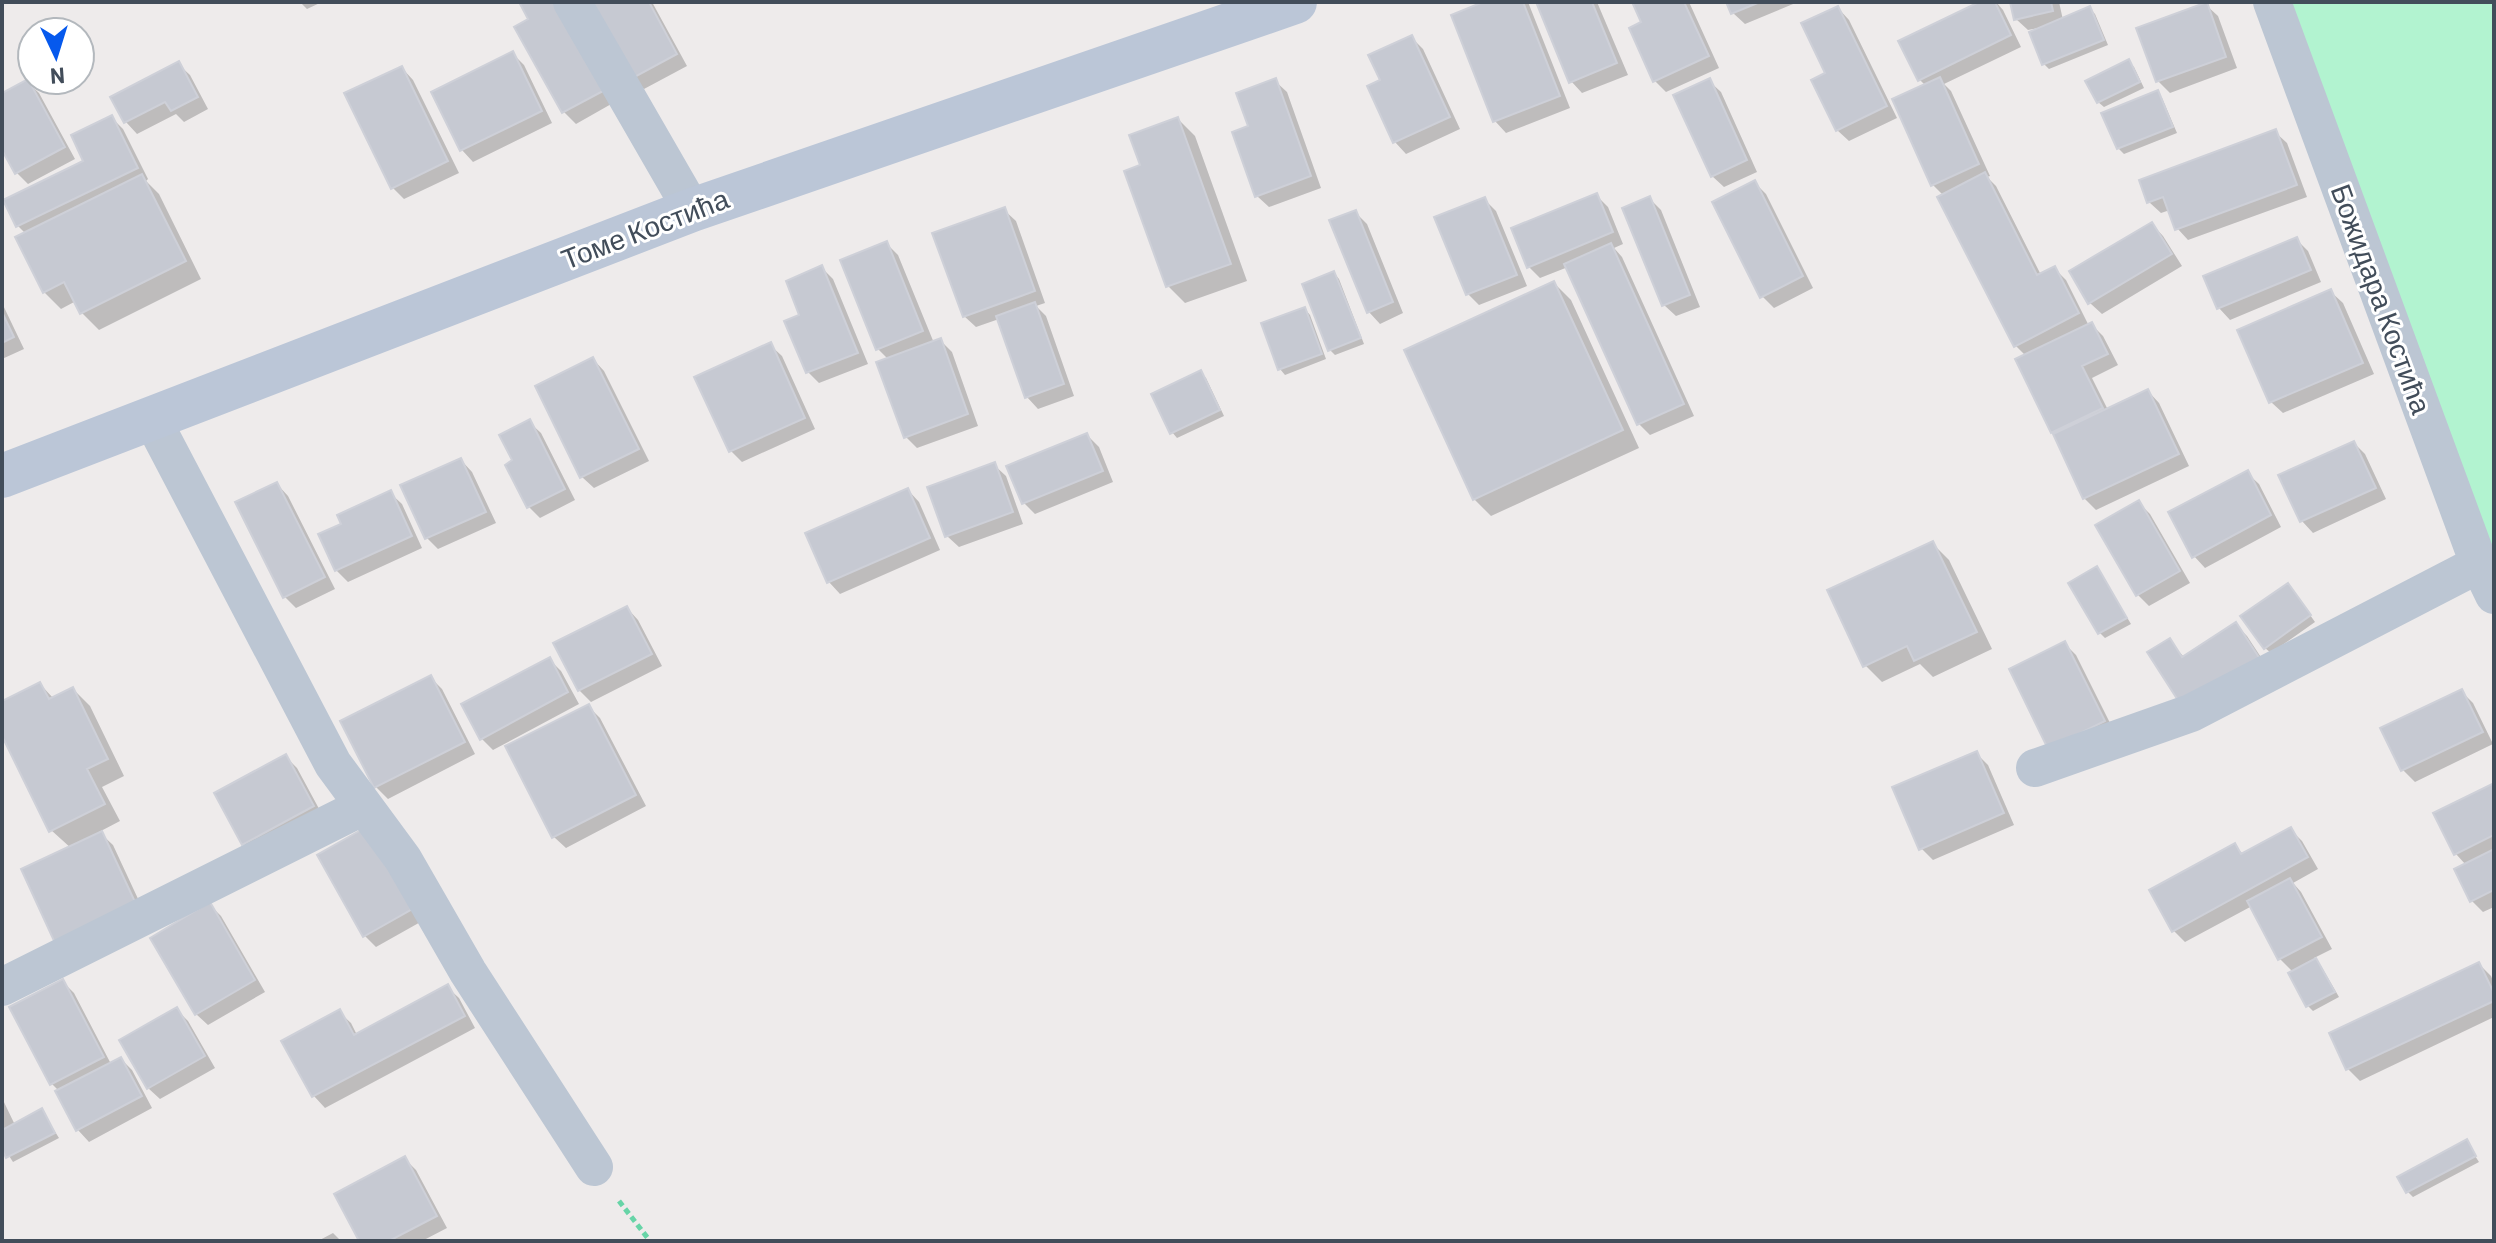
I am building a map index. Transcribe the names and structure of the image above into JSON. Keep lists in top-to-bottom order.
{
  "streets": {
    "street": ["Томе Костића", "Божидара Костића"]
  },
  "north": "bottom"
}
